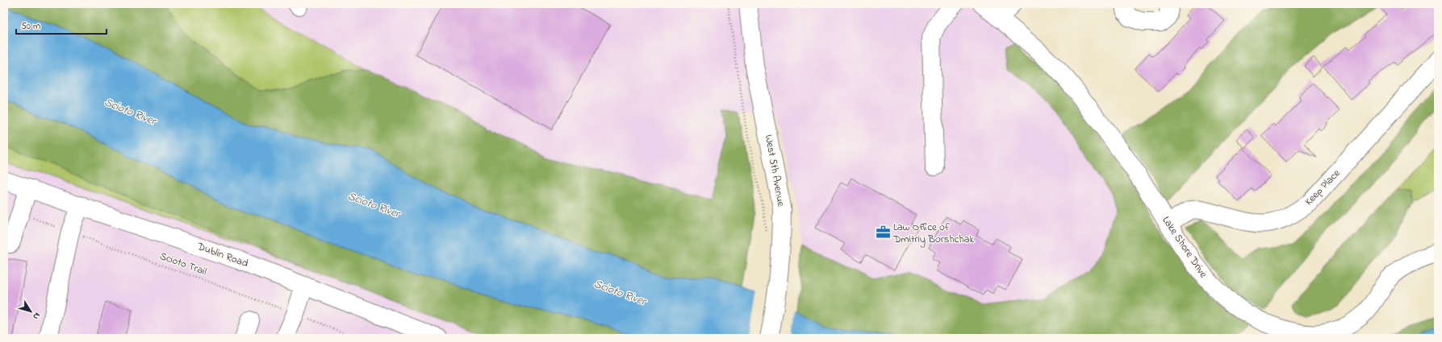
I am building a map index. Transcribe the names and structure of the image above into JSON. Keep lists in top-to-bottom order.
{
  "streets": {
    "street": [
      "West 5th Avenue",
      "Keep Place",
      "Lake Shore Drive",
      "Dublin Road"
    ],
    "path": ["Scioto Trail"]
  },
  "crossings": [
    ["Keep Place", "Lake Shore Drive"]
  ],
  "water": ["Scioto River"],
  "places": {
    "office": ["Law Office of Dmitriy Borshchak"]
  },
  "scale_bar": "50 m",
  "north": "bottom right"
}
